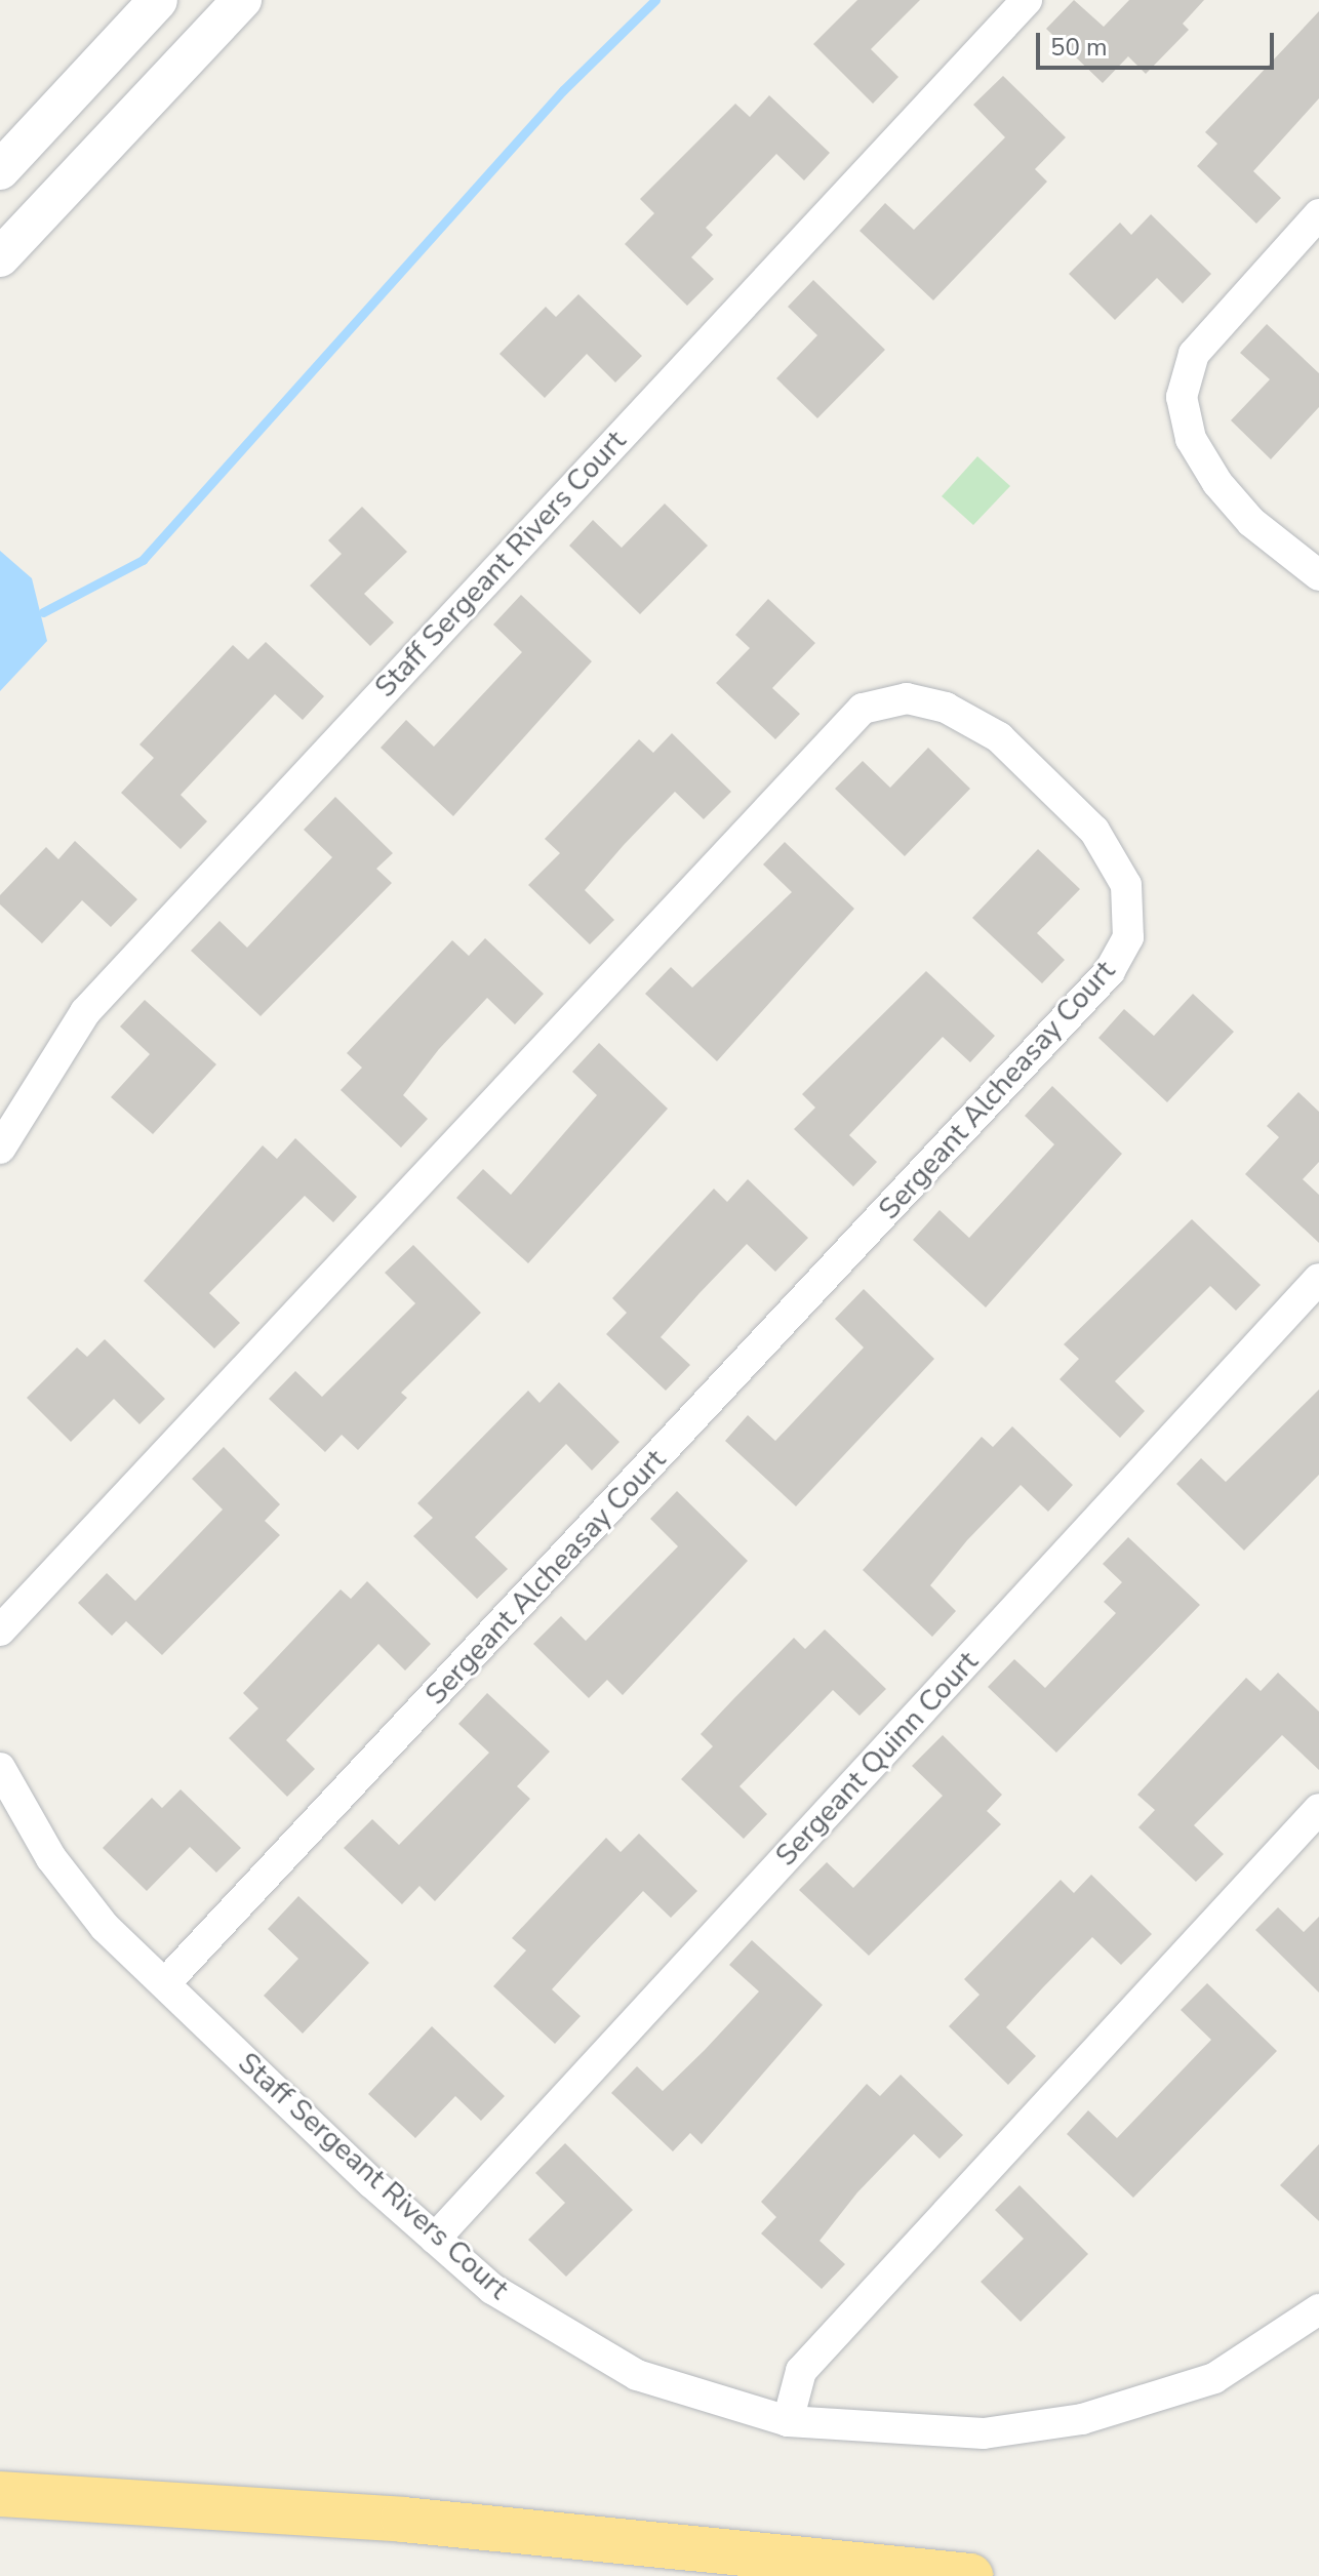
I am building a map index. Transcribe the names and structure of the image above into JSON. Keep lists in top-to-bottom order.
{
  "streets": {
    "street": ["Staff Sergeant Rivers Court", "Sergeant Alcheasay Court", "Sergeant Quinn Court"]
  },
  "crossings": [
    ["Staff Sergeant Rivers Court", "Sergeant Alcheasay Court"],
    ["Staff Sergeant Rivers Court", "Sergeant Quinn Court"]
  ],
  "scale_bar": "50 m"
}
